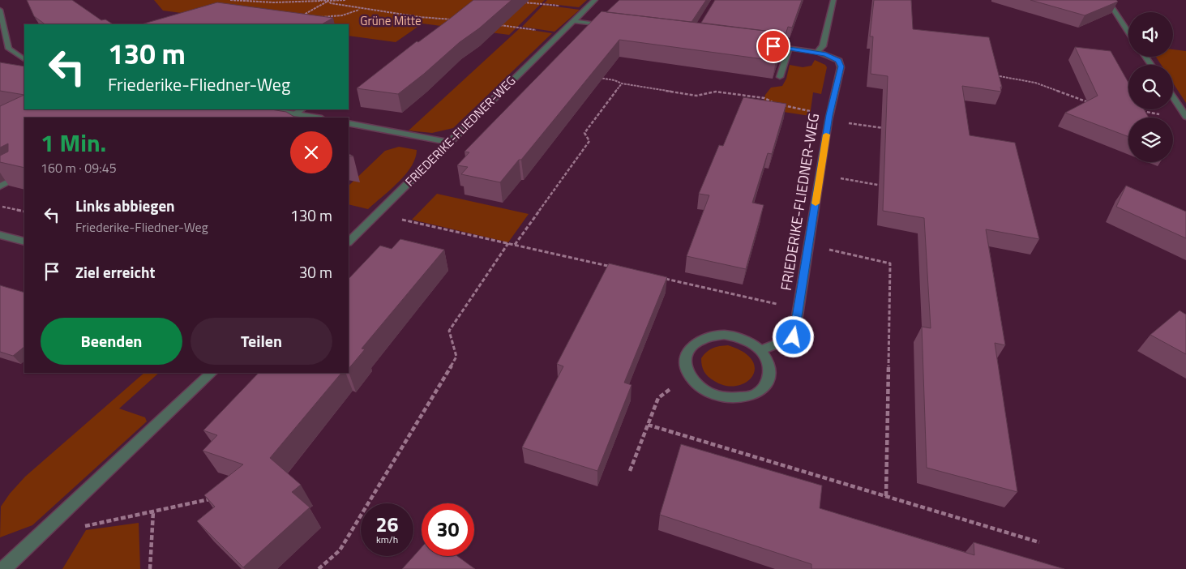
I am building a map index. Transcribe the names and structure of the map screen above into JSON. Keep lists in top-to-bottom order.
{
  "streets": {
    "street": ["FRIEDERIKE-FLIEDNER-WEG"]
  },
  "parks": ["Grüne Mitte"],
  "page": {
    "turn": ["130 m", "Friederike-Fliedner-Weg"],
    "heading": ["1 Min.", "160 m · 09:45"],
    "list": [
      {
        "name": "Links abbiegen",
        "note": "Friederike-Fliedner-Weg",
        "value": "130 m"
      },
      {
        "name": "Ziel erreicht",
        "value": "30 m"
      }
    ],
    "buttons": ["Beenden", "Teilen"],
    "speed": "26 km/h",
    "limit": "30"
  }
}
